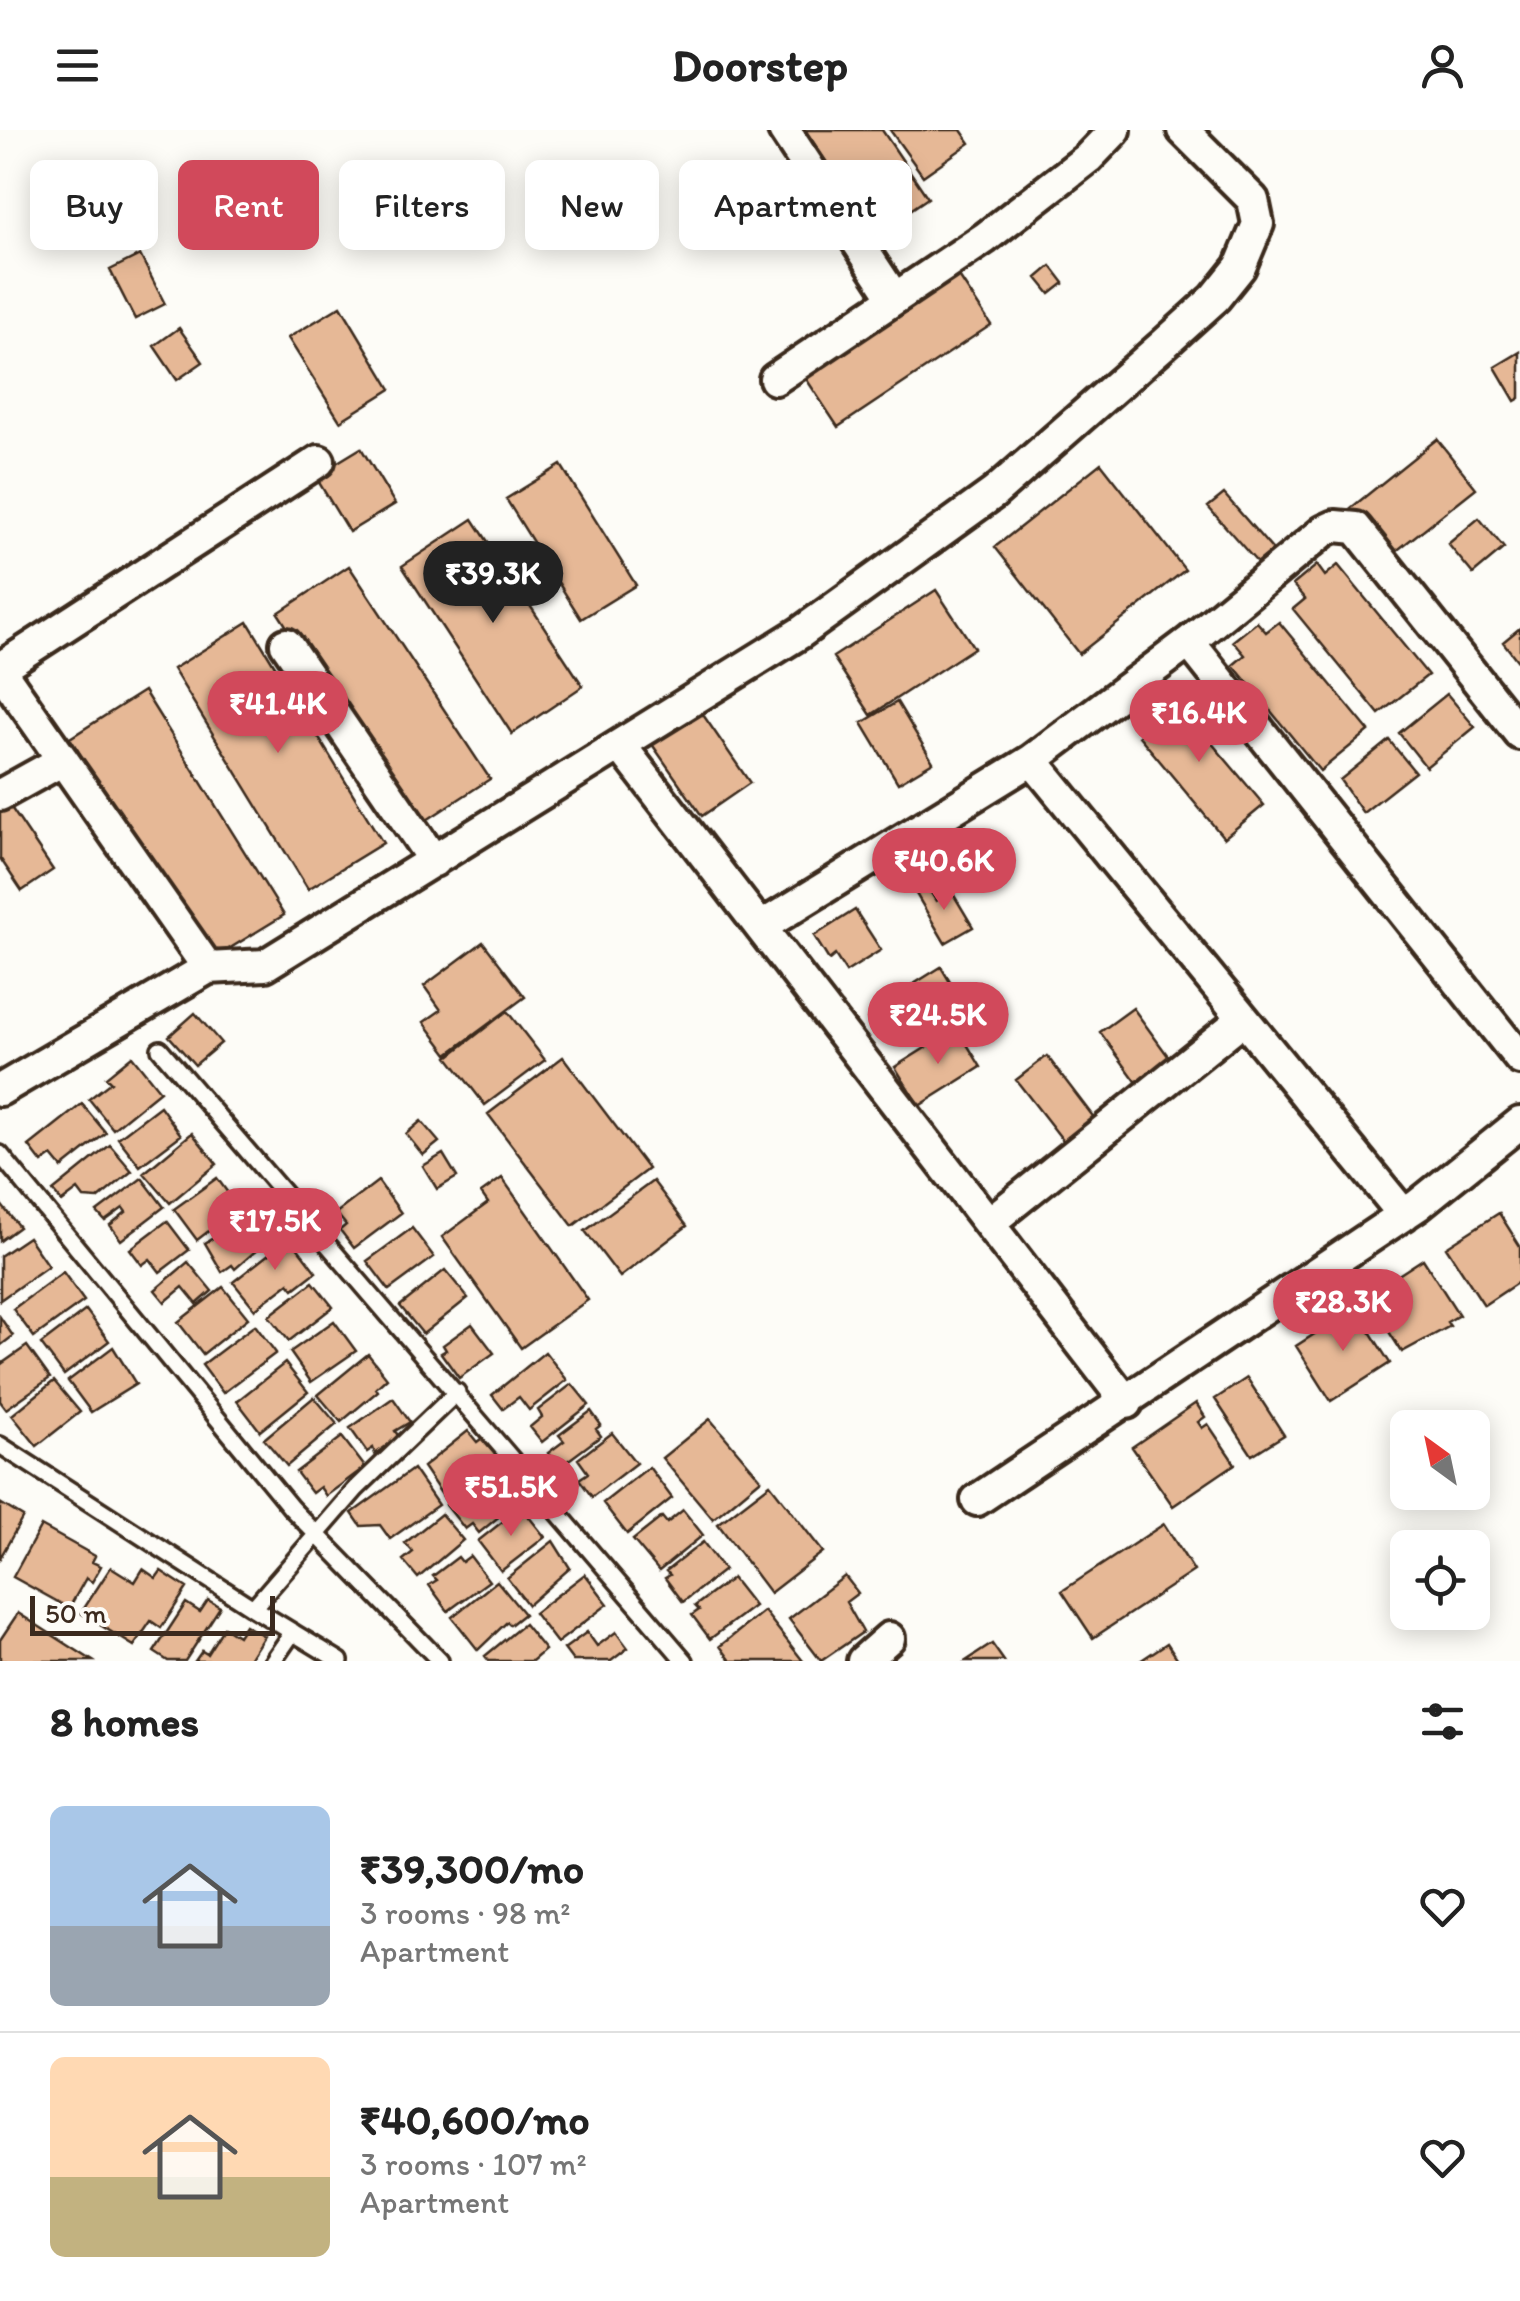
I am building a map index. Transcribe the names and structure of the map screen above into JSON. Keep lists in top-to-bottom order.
{
  "scale_bar": "50 m",
  "north": "top left",
  "page": {
    "header": "Doorstep",
    "chip": [
      "Buy",
      "Rent",
      "Filters",
      "New",
      "Apartment"
    ],
    "price": [
      "₹39.3K",
      "₹41.4K",
      "₹16.4K",
      "₹40.6K",
      "₹24.5K",
      "₹17.5K",
      "₹28.3K",
      "₹51.5K"
    ],
    "scale": "50 m",
    "heading": "8 homes",
    "list": [
      {
        "name": "₹39,300/mo",
        "note": "3 rooms · 98 m² · Apartment"
      },
      {
        "name": "₹40,600/mo",
        "note": "3 rooms · 107 m² · Apartment"
      }
    ]
  }
}
